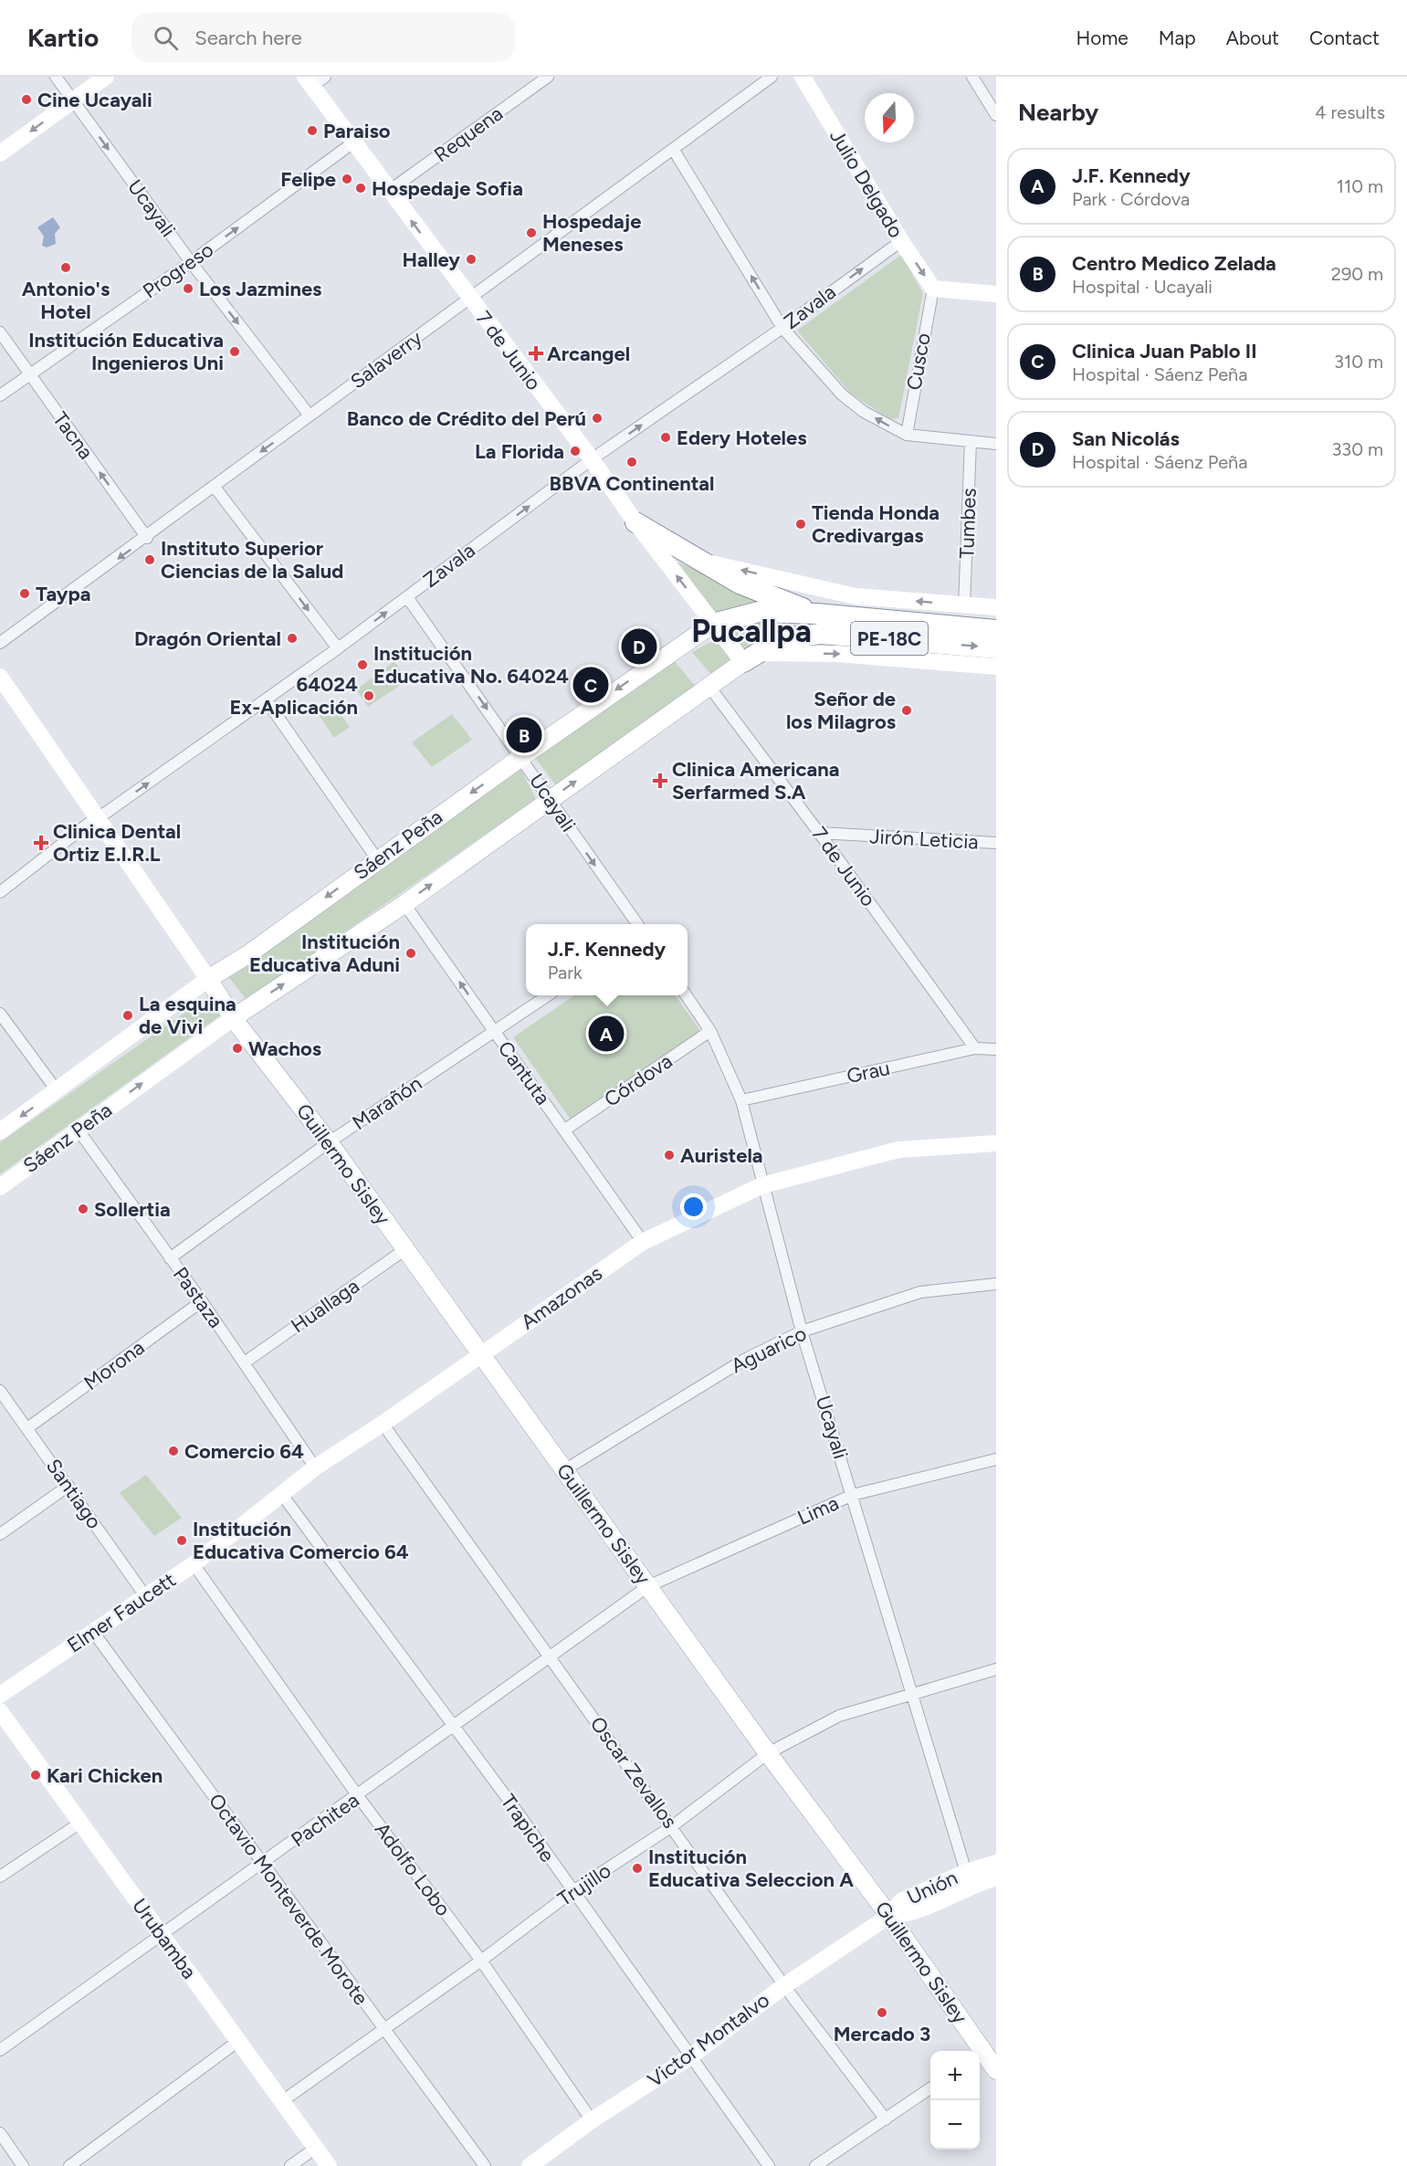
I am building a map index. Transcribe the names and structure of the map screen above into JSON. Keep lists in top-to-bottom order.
{
  "streets": {
    "highway": ["PE-18C", "Sáenz Peña"],
    "main road": ["Guillermo Sisley"],
    "street": [
      "Requena",
      "Julio Delgado",
      "Ucayali",
      "Progreso",
      "Zavala",
      "7 de Junio",
      "Salaverry",
      "Cusco",
      "Tacna",
      "Tumbes",
      "Jirón Leticia",
      "Grau",
      "Cantuta",
      "Córdova",
      "Marañón",
      "Pastaza",
      "Amazonas",
      "Huallaga",
      "Aguarico",
      "Morona",
      "Santiago",
      "Lima",
      "Elmer Faucett",
      "Oscar Zevallos",
      "Pachitea",
      "Trapiche",
      "Adolfo Lobo",
      "Trujillo",
      "Unión",
      "Octavio Monteverde Morote",
      "Urubamba",
      "Victor Montalvo"
    ]
  },
  "crossings": [
    ["Requena", "7 de Junio"],
    ["Julio Delgado", "Zavala"],
    ["Julio Delgado", "Cusco"],
    ["Ucayali", "Progreso"],
    ["Ucayali", "Zavala"],
    ["Ucayali", "Salaverry"],
    ["Ucayali", "Sáenz Peña"],
    ["Ucayali", "Grau"],
    ["Ucayali", "Córdova"],
    ["Ucayali", "Amazonas"],
    ["Ucayali", "Aguarico"],
    ["Ucayali", "Lima"],
    ["Ucayali", "Trujillo"],
    ["Ucayali", "Unión"],
    ["Progreso", "7 de Junio"],
    ["Progreso", "Tacna"],
    ["Zavala", "7 de Junio"],
    ["7 de Junio", "Salaverry"],
    ["7 de Junio", "Jirón Leticia"],
    ["7 de Junio", "Sáenz Peña"],
    ["7 de Junio", "Grau"],
    ["Salaverry", "Tacna"],
    ["PE-18C", "Sáenz Peña"],
    ["Sáenz Peña", "Cantuta"],
    ["Sáenz Peña", "Guillermo Sisley"],
    ["Sáenz Peña", "Pastaza"],
    ["Cantuta", "Córdova"],
    ["Cantuta", "Marañón"],
    ["Cantuta", "Amazonas"],
    ["Marañón", "Guillermo Sisley"],
    ["Marañón", "Pastaza"],
    ["Guillermo Sisley", "Amazonas"],
    ["Guillermo Sisley", "Huallaga"],
    ["Guillermo Sisley", "Aguarico"],
    ["Guillermo Sisley", "Lima"],
    ["Guillermo Sisley", "Elmer Faucett"],
    ["Guillermo Sisley", "Pachitea"],
    ["Guillermo Sisley", "Trujillo"],
    ["Guillermo Sisley", "Unión"],
    ["Guillermo Sisley", "Victor Montalvo"],
    ["Pastaza", "Huallaga"],
    ["Pastaza", "Morona"],
    ["Pastaza", "Elmer Faucett"],
    ["Amazonas", "Elmer Faucett"],
    ["Morona", "Santiago"],
    ["Santiago", "Elmer Faucett"],
    ["Lima", "Pachitea"],
    ["Elmer Faucett", "Oscar Zevallos"],
    ["Elmer Faucett", "Trapiche"],
    ["Elmer Faucett", "Adolfo Lobo"],
    ["Elmer Faucett", "Octavio Monteverde Morote"],
    ["Oscar Zevallos", "Pachitea"],
    ["Oscar Zevallos", "Trujillo"],
    ["Oscar Zevallos", "Victor Montalvo"],
    ["Pachitea", "Trapiche"],
    ["Pachitea", "Adolfo Lobo"],
    ["Pachitea", "Octavio Monteverde Morote"],
    ["Pachitea", "Urubamba"],
    ["Trapiche", "Trujillo"],
    ["Trapiche", "Victor Montalvo"],
    ["Adolfo Lobo", "Trujillo"],
    ["Adolfo Lobo", "Victor Montalvo"],
    ["Trujillo", "Octavio Monteverde Morote"],
    ["Trujillo", "Urubamba"],
    ["Unión", "Victor Montalvo"]
  ],
  "one_way": [
    "Ucayali",
    "Progreso",
    "Zavala",
    "Tacna",
    "Cantuta"
  ],
  "districts": ["Pucallpa"],
  "places": {
    "other": [
      "Cine Ucayali",
      "Paraiso",
      "Felipe",
      "Hospedaje Sofia",
      "Hospedaje Meneses",
      "Halley",
      "Antonio's Hotel",
      "Los Jazmines",
      "Institución Educativa Ingenieros Uni",
      "Banco de Crédito del Perú",
      "Edery Hoteles",
      "La Florida",
      "BBVA Continental",
      "Tienda Honda Credivargas",
      "Instituto Superior Ciencias de la Salud",
      "Taypa",
      "Dragón Oriental",
      "Institución Educativa No. 64024",
      "64024 Ex-Aplicación",
      "Señor de los Milagros",
      "Institución Educativa Aduni",
      "La esquina de Vivi",
      "Wachos",
      "Auristela",
      "Sollertia",
      "Comercio 64",
      "Institución Educativa Comercio 64",
      "Kari Chicken",
      "Institución Educativa Seleccion A",
      "Mercado 3"
    ],
    "health": ["Arcangel", "Clinica Americana Serfarmed S.A", "Clinica Dental Ortiz E.I.R.L"]
  },
  "north": "bottom",
  "page": {
    "header": "Kartio",
    "search": "Search here",
    "nav": [
      "Home",
      "Map",
      "About",
      "Contact"
    ],
    "heading": ["Nearby", "4 results"],
    "list": [
      {
        "mark": "A",
        "name": "J.F. Kennedy",
        "note": "Park · Córdova",
        "value": "110 m"
      },
      {
        "mark": "B",
        "name": "Centro Medico Zelada",
        "note": "Hospital · Ucayali",
        "value": "290 m"
      },
      {
        "mark": "C",
        "name": "Clinica Juan Pablo II",
        "note": "Hospital · Sáenz Peña",
        "value": "310 m"
      },
      {
        "mark": "D",
        "name": "San Nicolás",
        "note": "Hospital · Sáenz Peña",
        "value": "330 m"
      }
    ],
    "pins": [
      "D",
      "C",
      "B",
      "A"
    ],
    "popup": ["J.F. Kennedy", "Park"],
    "map_buttons": ["+", "−"]
  }
}
